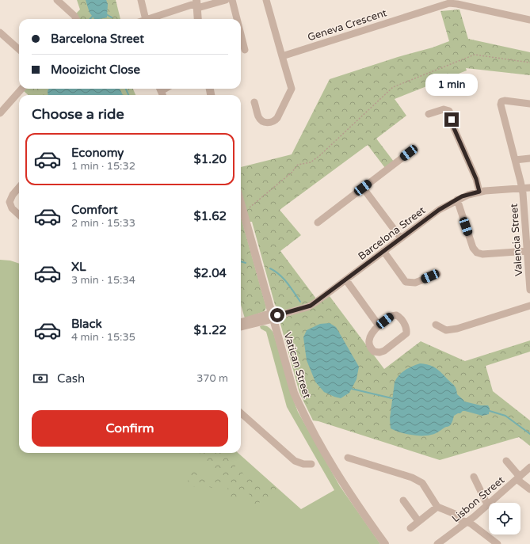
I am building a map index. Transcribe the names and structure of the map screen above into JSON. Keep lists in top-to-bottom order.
{
  "streets": {
    "street": [
      "Geneva Crescent",
      "Barcelona Street",
      "Valencia Street",
      "Vatican Street",
      "Lisbon Street"
    ]
  },
  "crossings": [
    ["Barcelona Street", "Valencia Street"],
    ["Barcelona Street", "Vatican Street"]
  ],
  "page": {
    "banner": ["Barcelona Street", "Mooizicht Close"],
    "bubble": "1 min",
    "heading": "Choose a ride",
    "list": [
      {
        "name": "Economy",
        "note": "1 min · 15:32",
        "value": "$1.20"
      },
      {
        "name": "Comfort",
        "note": "2 min · 15:33",
        "value": "$1.62"
      },
      {
        "name": "XL",
        "note": "3 min · 15:34",
        "value": "$2.04"
      },
      {
        "name": "Black",
        "note": "4 min · 15:35",
        "value": "$1.22"
      }
    ],
    "pay": ["Cash", "370 m"],
    "buttons": "Confirm"
  }
}
